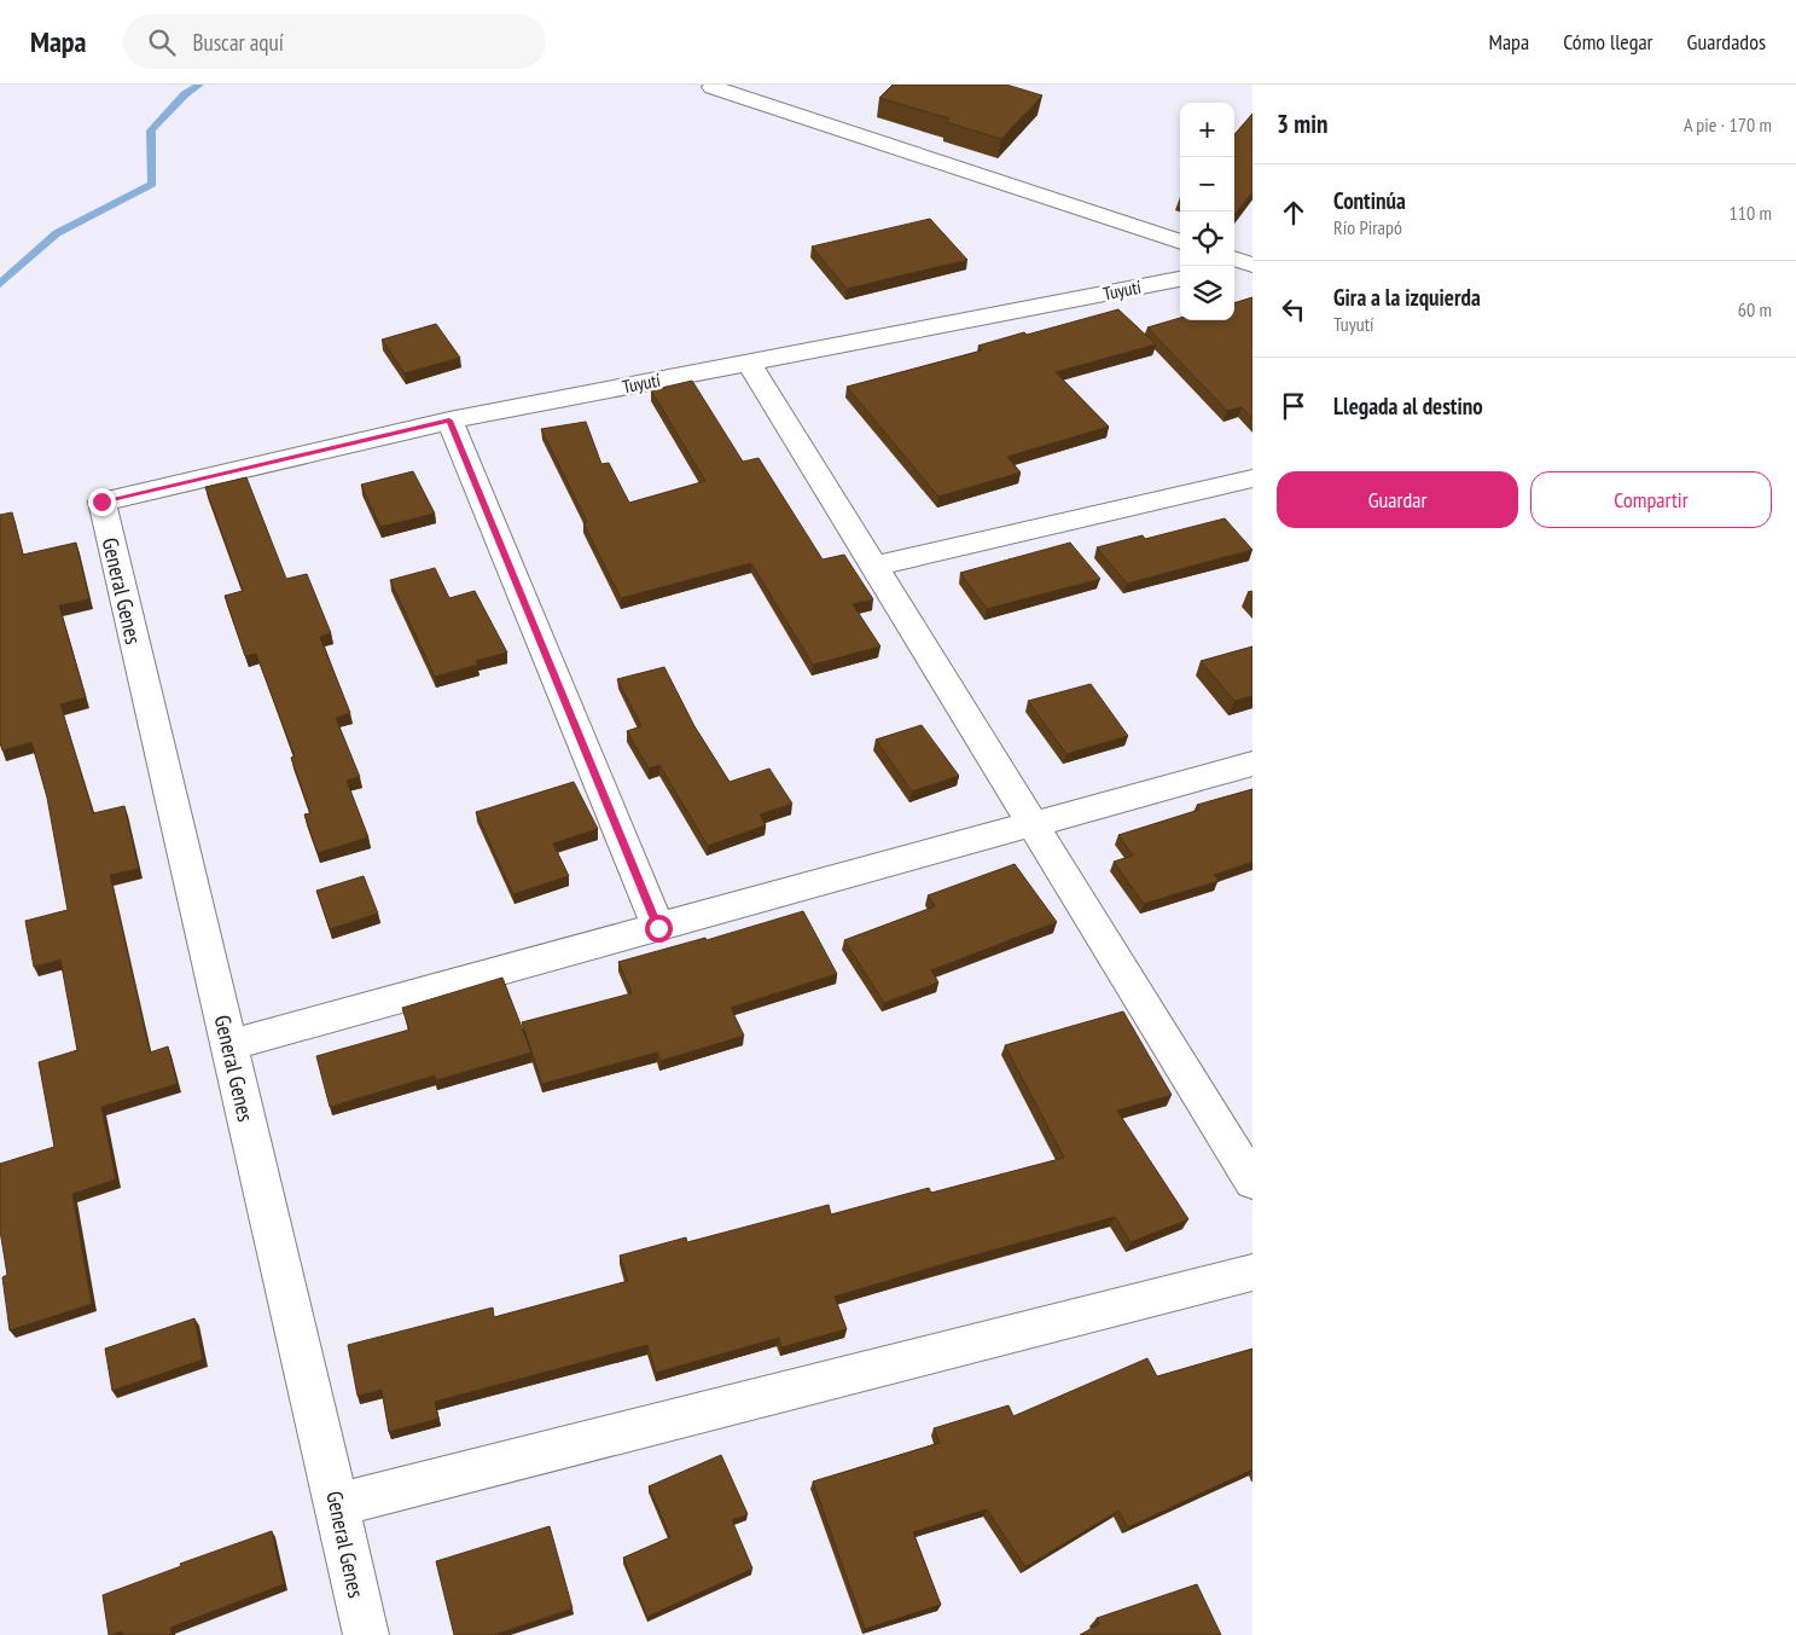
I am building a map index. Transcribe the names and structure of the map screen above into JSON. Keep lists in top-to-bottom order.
{
  "streets": {
    "street": ["Tuyutí", "General Genes"]
  },
  "crossings": [
    ["Tuyutí", "General Genes"]
  ],
  "page": {
    "header": "Mapa",
    "search": "Buscar aquí",
    "nav": ["Mapa", "Cómo llegar", "Guardados"],
    "heading": ["3 min", "A pie · 170 m"],
    "map_buttons": ["+", "−"],
    "list": [
      ["Continúa", "Río Pirapó", "110 m"],
      ["Gira a la izquierda", "Tuyutí", "60 m"],
      "Llegada al destino"
    ],
    "buttons": ["Guardar", "Compartir"]
  }
}
